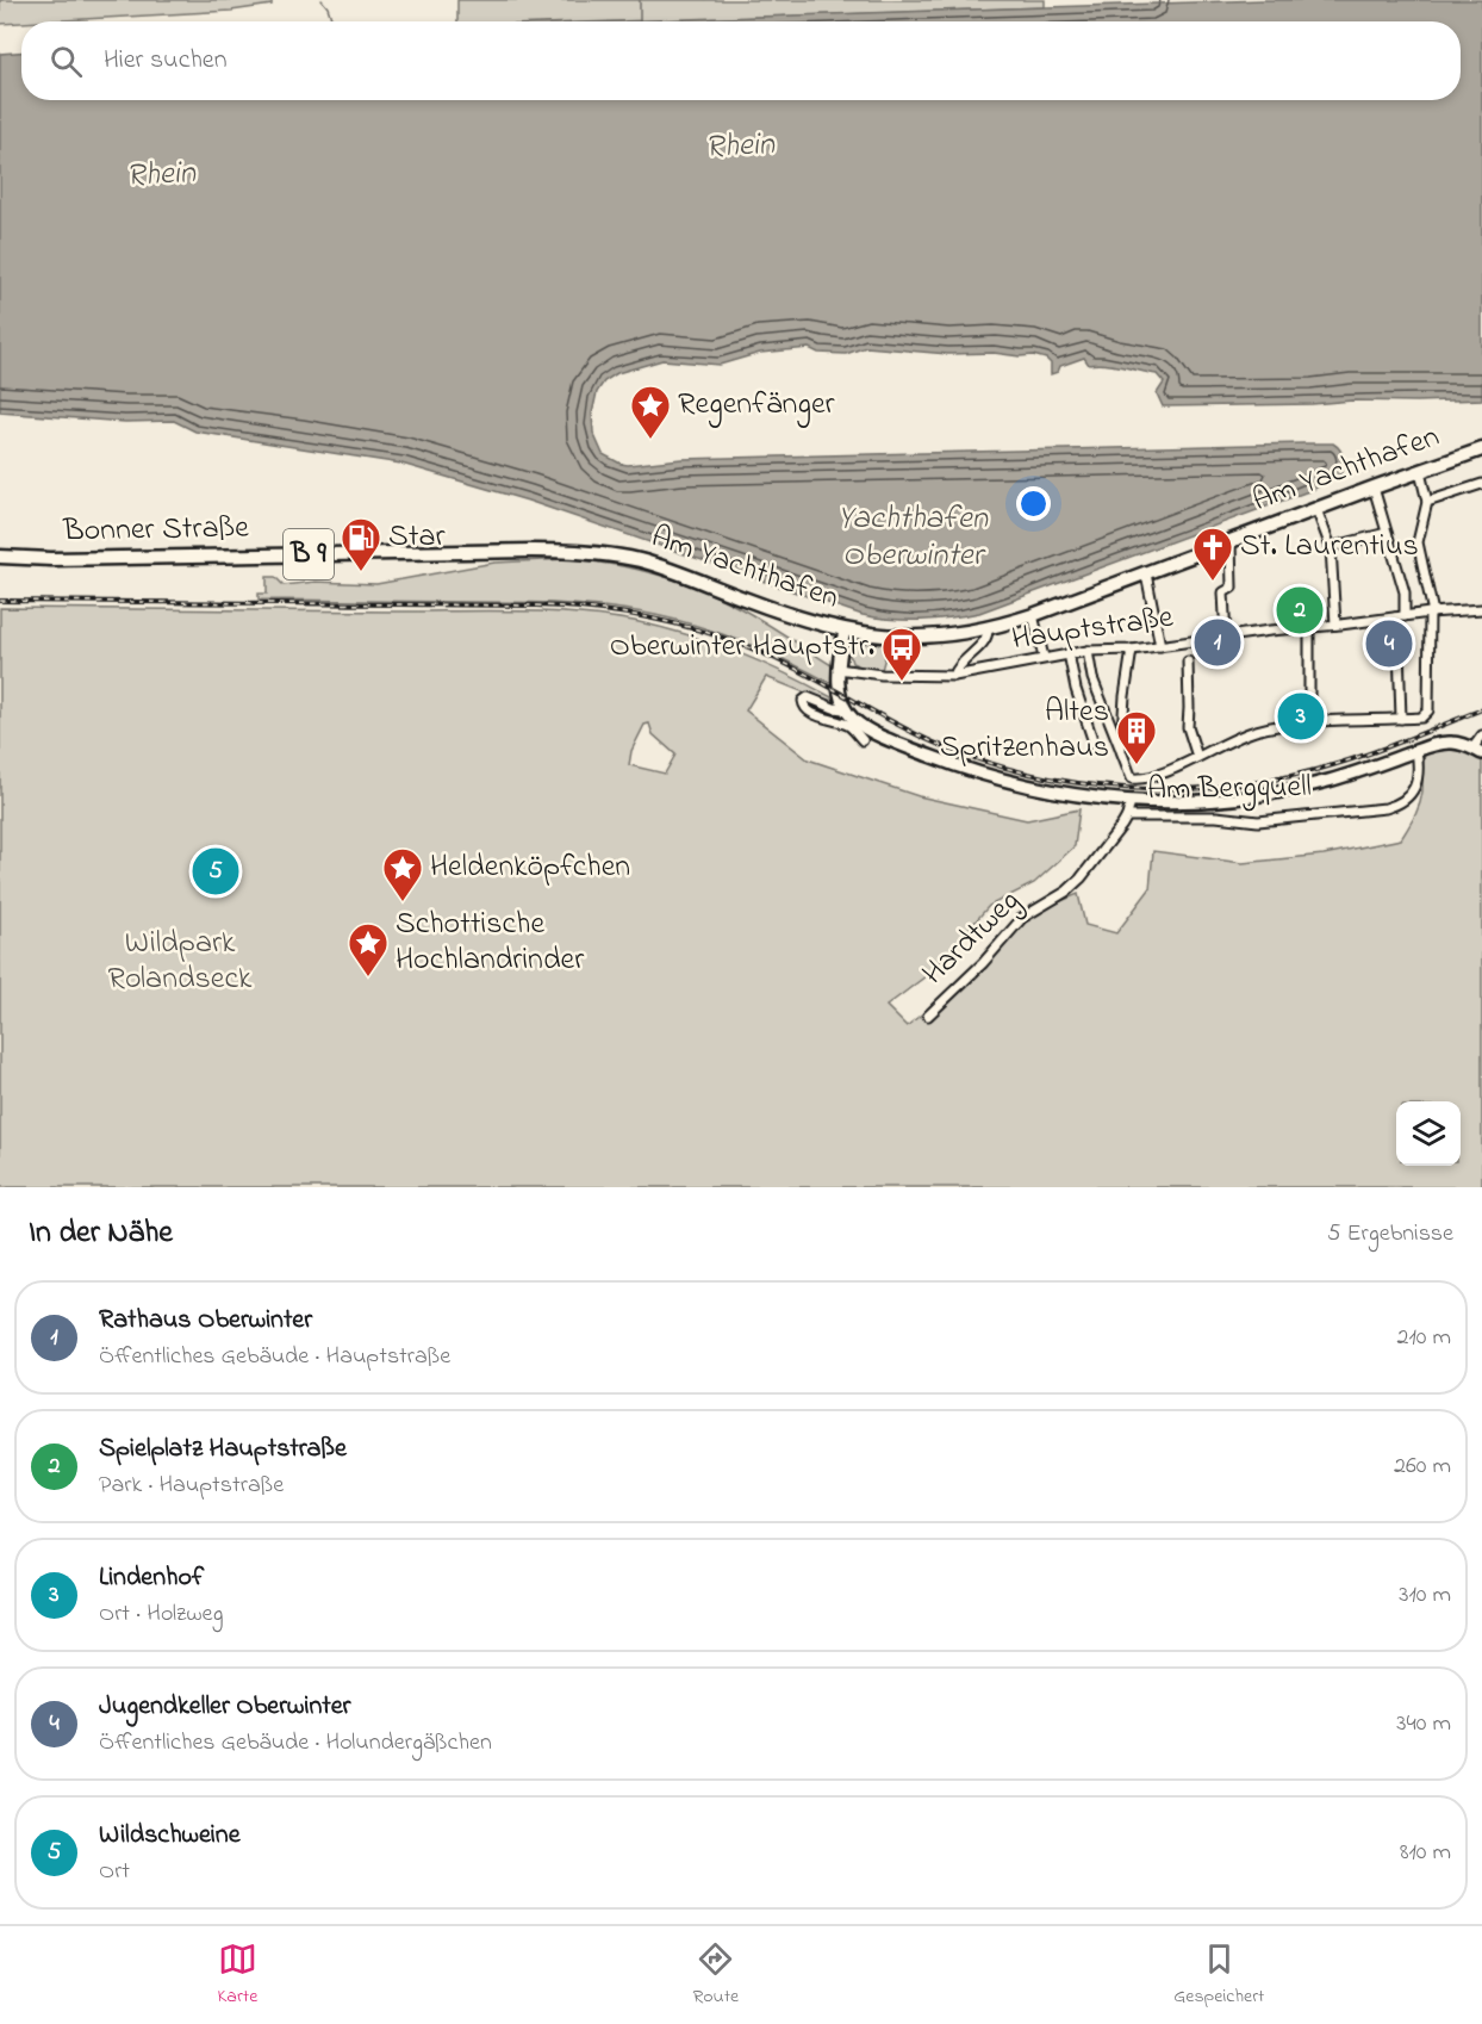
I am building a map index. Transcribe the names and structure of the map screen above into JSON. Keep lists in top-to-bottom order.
{
  "streets": {
    "main road": ["Am Yachthafen", "Bonner Straße", "B 9"],
    "street": ["Hauptstraße", "Am Bergquell", "Hardtweg"]
  },
  "crossings": [
    ["Am Yachthafen", "Bonner Straße"],
    ["Am Bergquell", "Hardtweg"]
  ],
  "water": ["Rhein", "Yachthafen Oberwinter"],
  "parks": ["Wildpark Rolandseck"],
  "places": {
    "place": ["Regenfänger", "Heldenköpfchen", "Schottische Hochlandrinder"],
    "fuel station": ["Star"],
    "church": ["St. Laurentius"],
    "bus stop": ["Oberwinter Hauptstr."],
    "building": ["Altes Spritzenhaus"]
  },
  "page": {
    "search": "Hier suchen",
    "pins": [
      "2",
      "1",
      "4",
      "3",
      "5"
    ],
    "heading": ["In der Nähe", "5 Ergebnisse"],
    "list": [
      {
        "mark": "1",
        "name": "Rathaus Oberwinter",
        "note": "Öffentliches Gebäude · Hauptstraße",
        "value": "210 m"
      },
      {
        "mark": "2",
        "name": "Spielplatz Hauptstraße",
        "note": "Park · Hauptstraße",
        "value": "260 m"
      },
      {
        "mark": "3",
        "name": "Lindenhof",
        "note": "Ort · Holzweg",
        "value": "310 m"
      },
      {
        "mark": "4",
        "name": "Jugendkeller Oberwinter",
        "note": "Öffentliches Gebäude · Holundergäßchen",
        "value": "340 m"
      },
      {
        "mark": "5",
        "name": "Wildschweine",
        "note": "Ort",
        "value": "810 m"
      }
    ],
    "nav": ["Karte", "Route", "Gespeichert"]
  }
}
